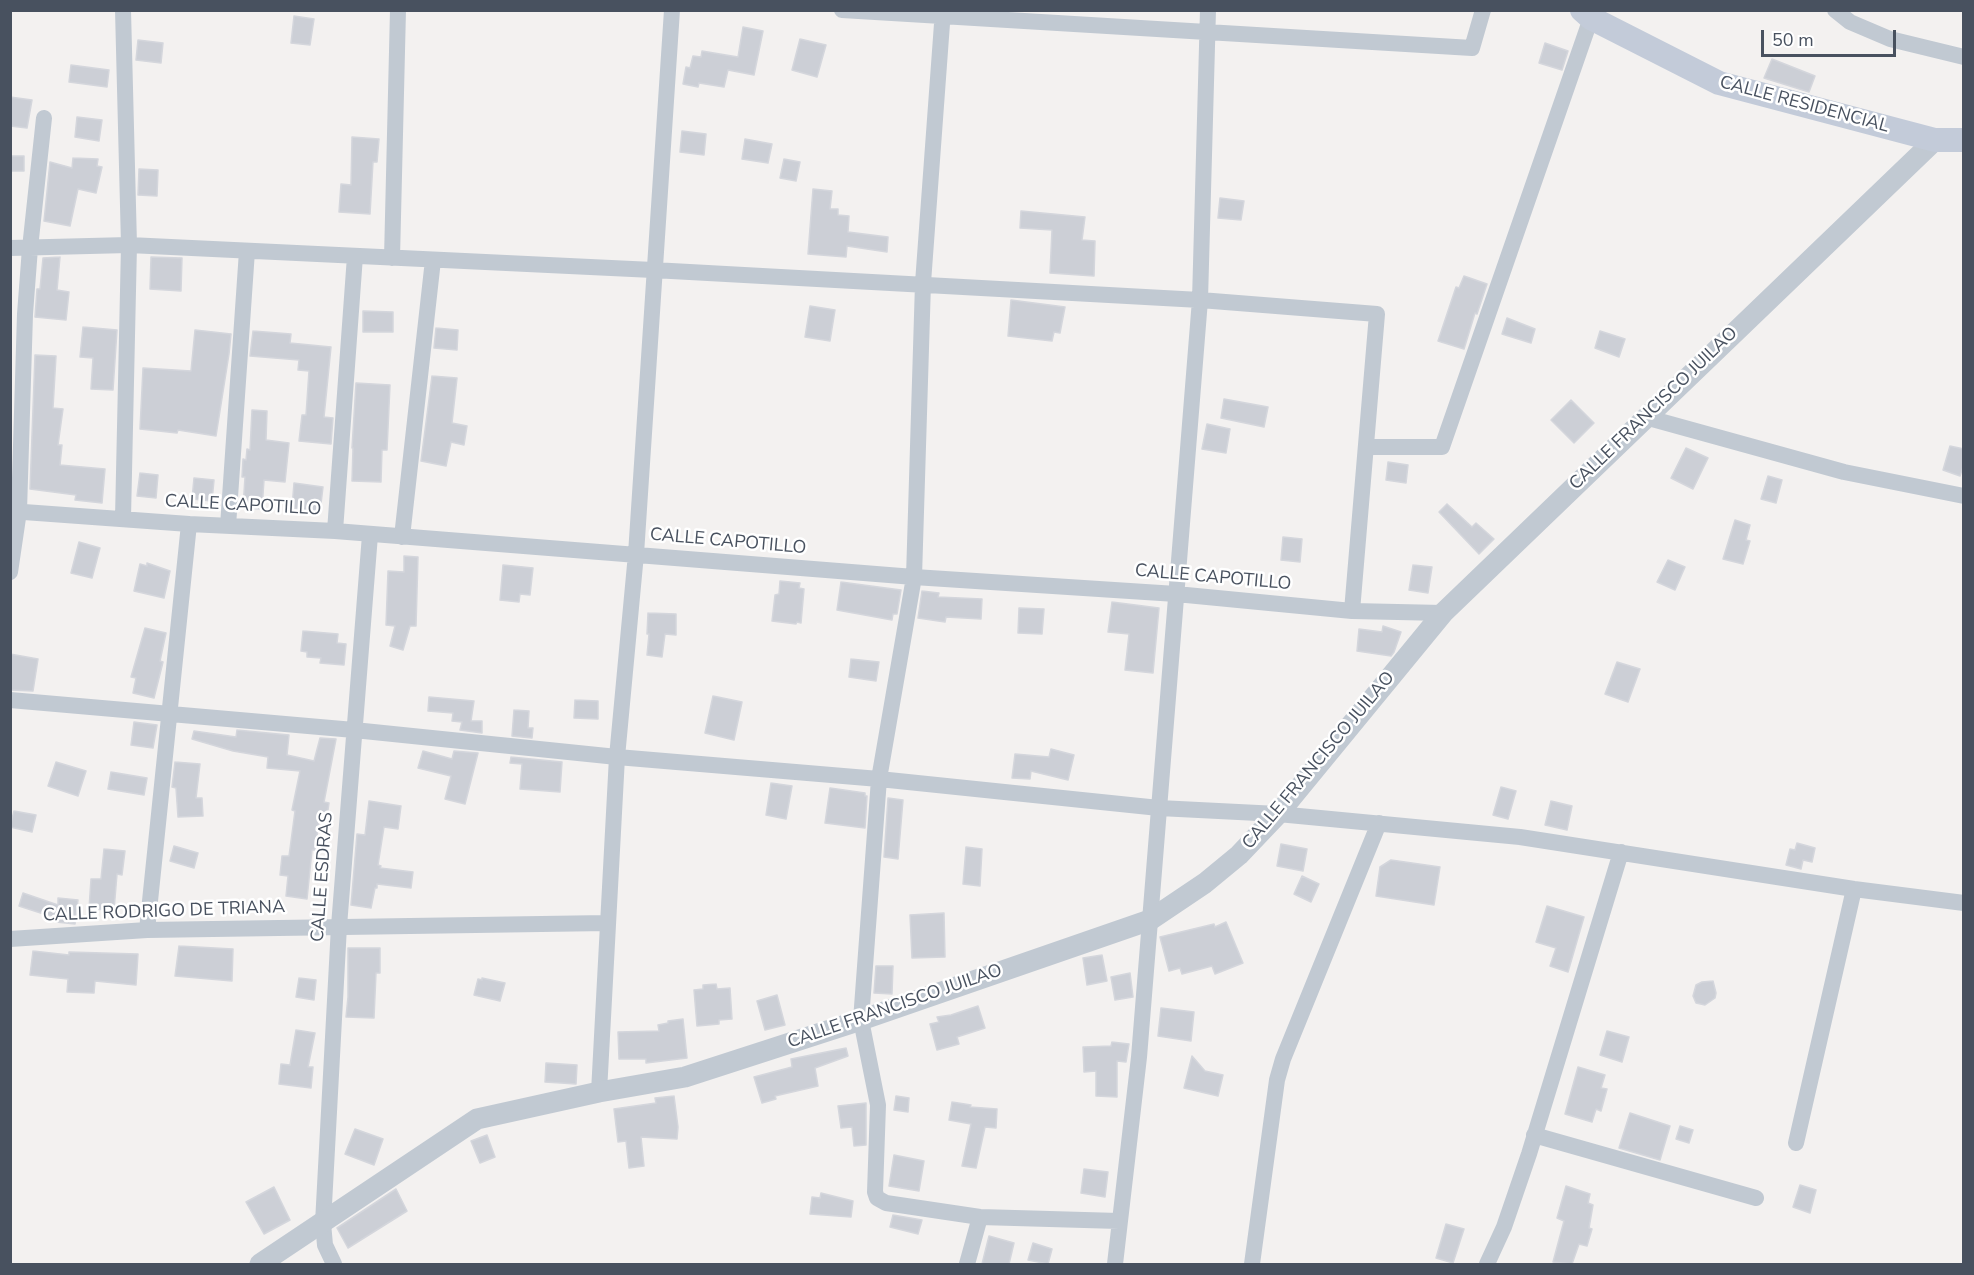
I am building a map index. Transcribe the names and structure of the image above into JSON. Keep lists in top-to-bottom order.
{
  "streets": {
    "main road": ["CALLE RESIDENCIAL"],
    "street": [
      "CALLE FRANCISCO JUILAO",
      "CALLE CAPOTILLO",
      "CALLE ESDRAS",
      "CALLE RODRIGO DE TRIANA"
    ]
  },
  "crossings": [
    ["CALLE RESIDENCIAL", "CALLE FRANCISCO JUILAO"],
    ["CALLE FRANCISCO JUILAO", "CALLE CAPOTILLO"],
    ["CALLE FRANCISCO JUILAO", "CALLE ESDRAS"],
    ["CALLE CAPOTILLO", "CALLE ESDRAS"],
    ["CALLE ESDRAS", "CALLE RODRIGO DE TRIANA"]
  ],
  "scale_bar": "50 m"
}
